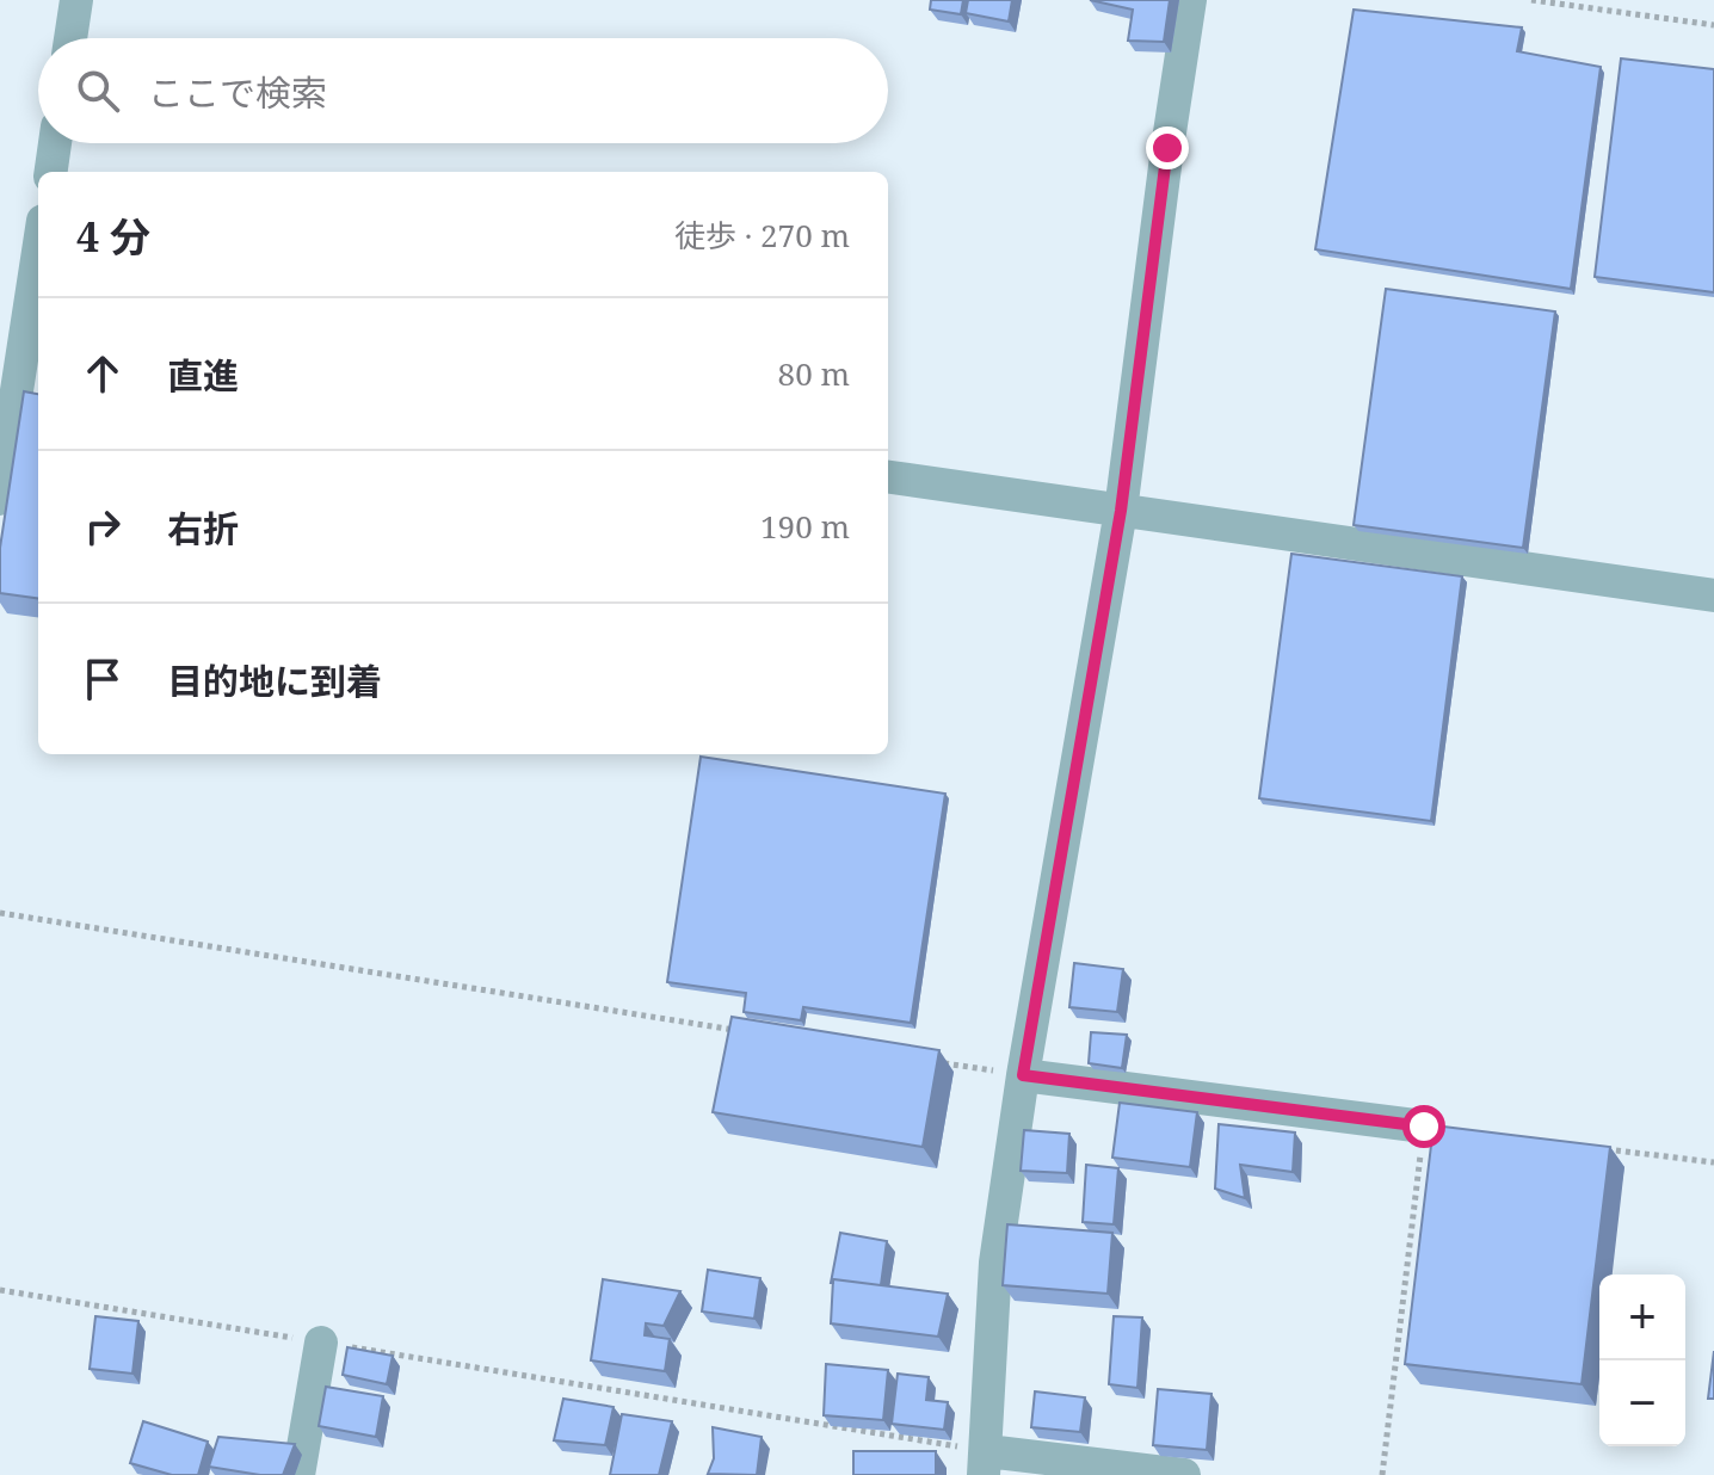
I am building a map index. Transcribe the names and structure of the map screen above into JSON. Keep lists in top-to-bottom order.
{
  "page": {
    "search": "ここで検索",
    "heading": ["4 分", "徒歩 · 270 m"],
    "list": [
      ["直進", "80 m"],
      ["右折", "190 m"],
      "目的地に到着"
    ],
    "map_buttons": ["+", "−"]
  }
}
